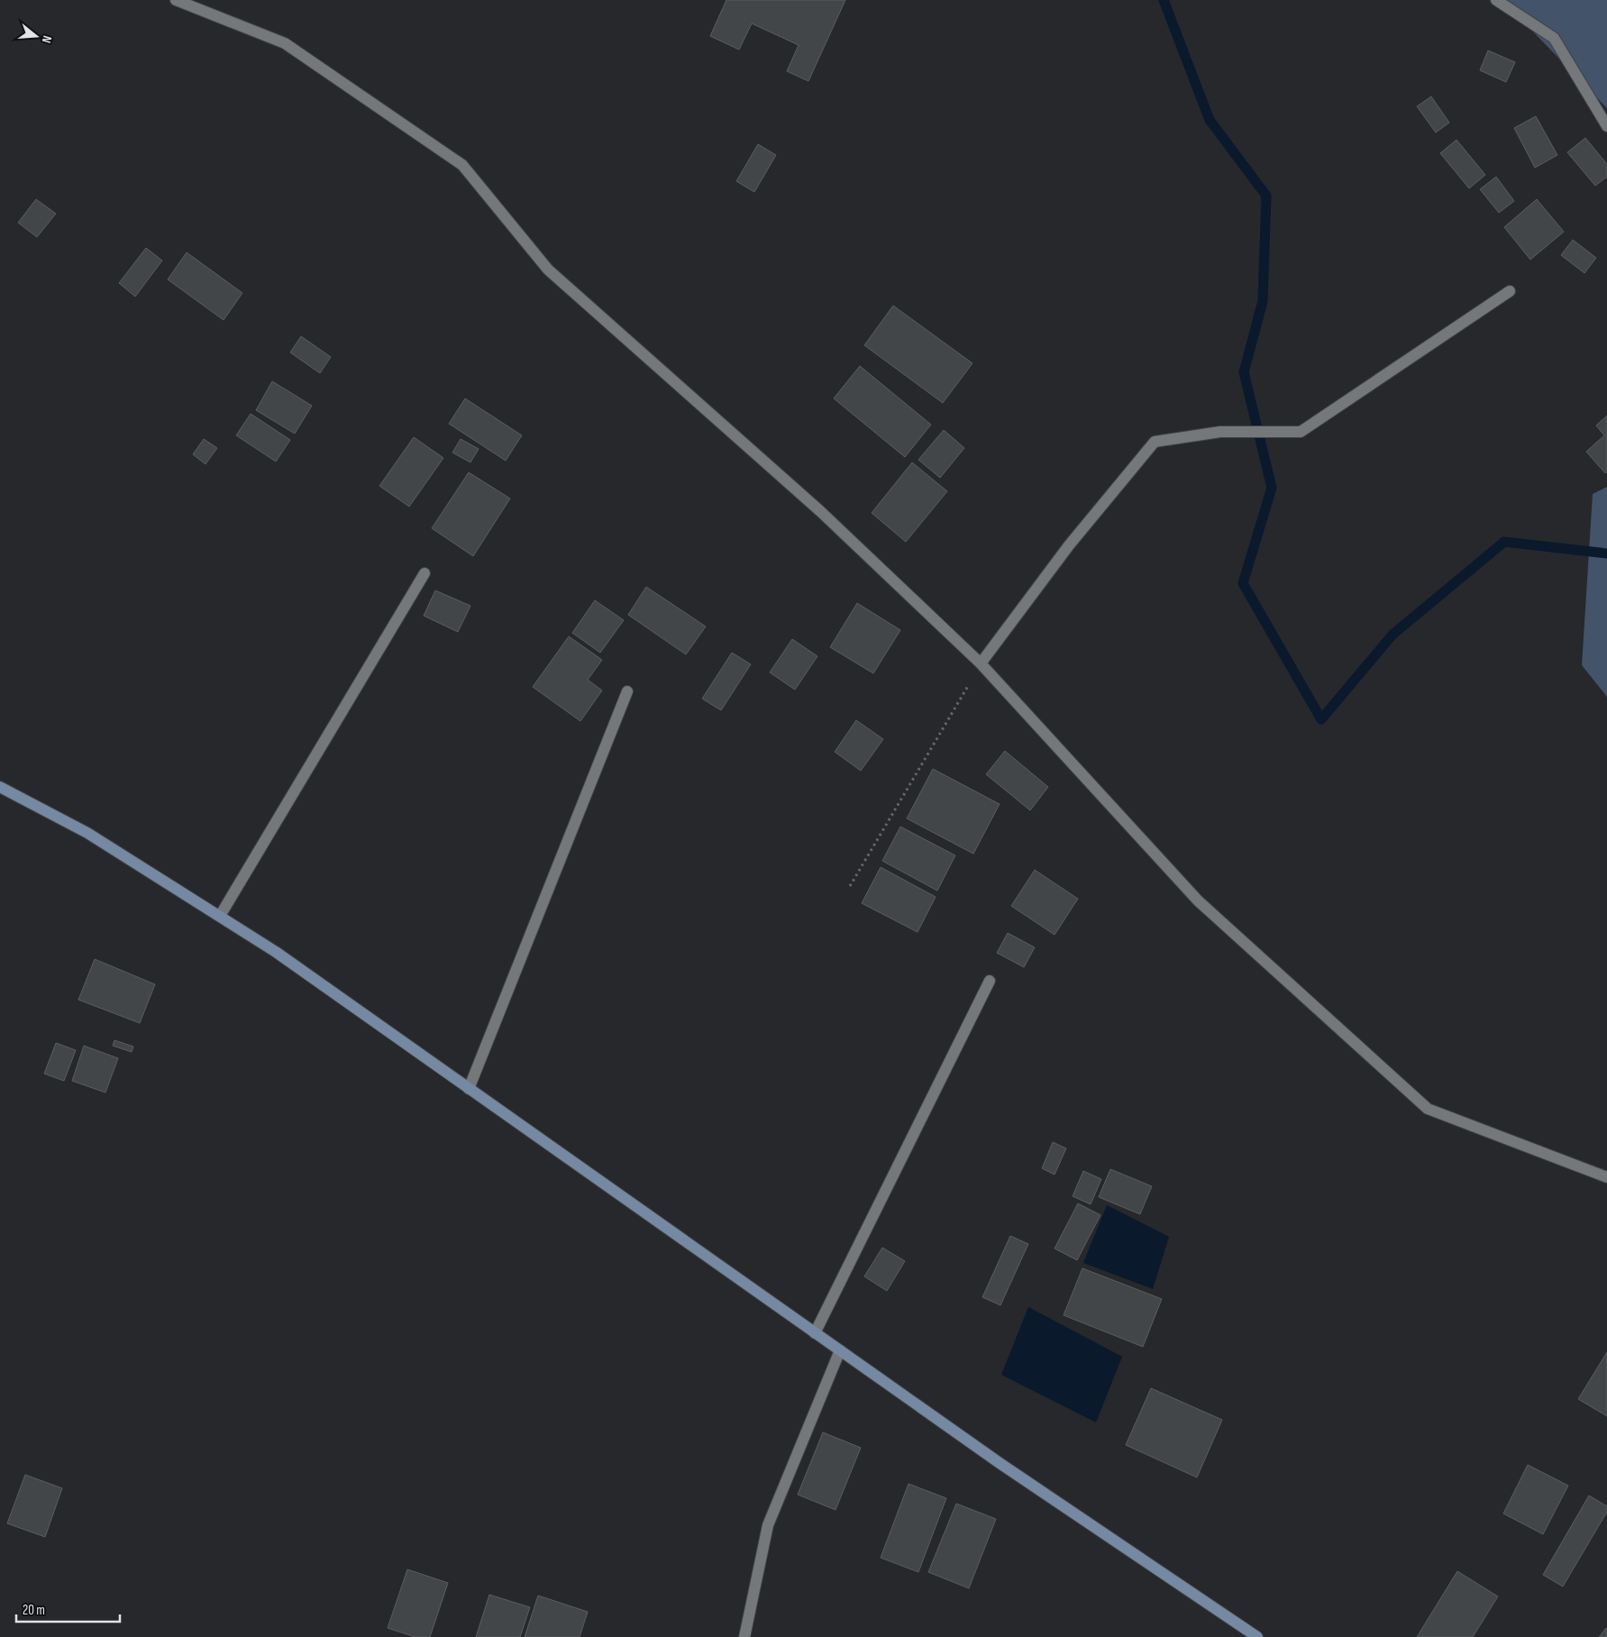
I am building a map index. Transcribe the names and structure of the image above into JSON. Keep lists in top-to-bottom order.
{
  "scale_bar": "20 m",
  "north": "right"
}
